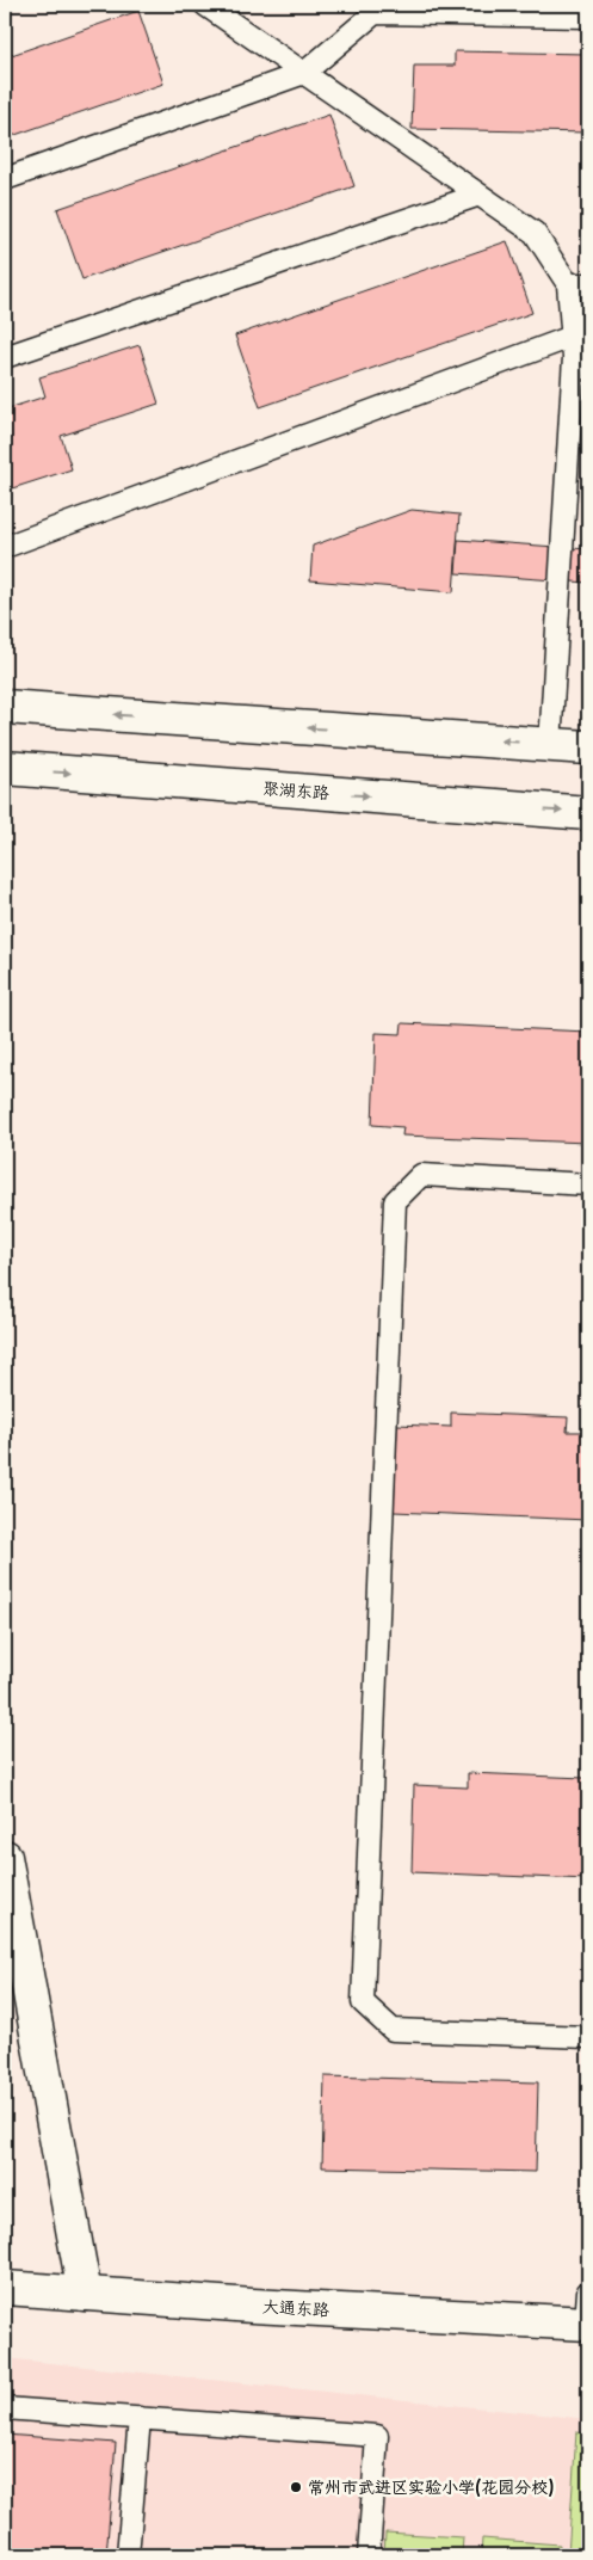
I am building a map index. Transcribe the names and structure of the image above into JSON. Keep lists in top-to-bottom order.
{
  "streets": {
    "main road": ["聚湖东路", "大通东路"]
  },
  "places": ["常州市武进区实验小学(花园分校)"]
}
